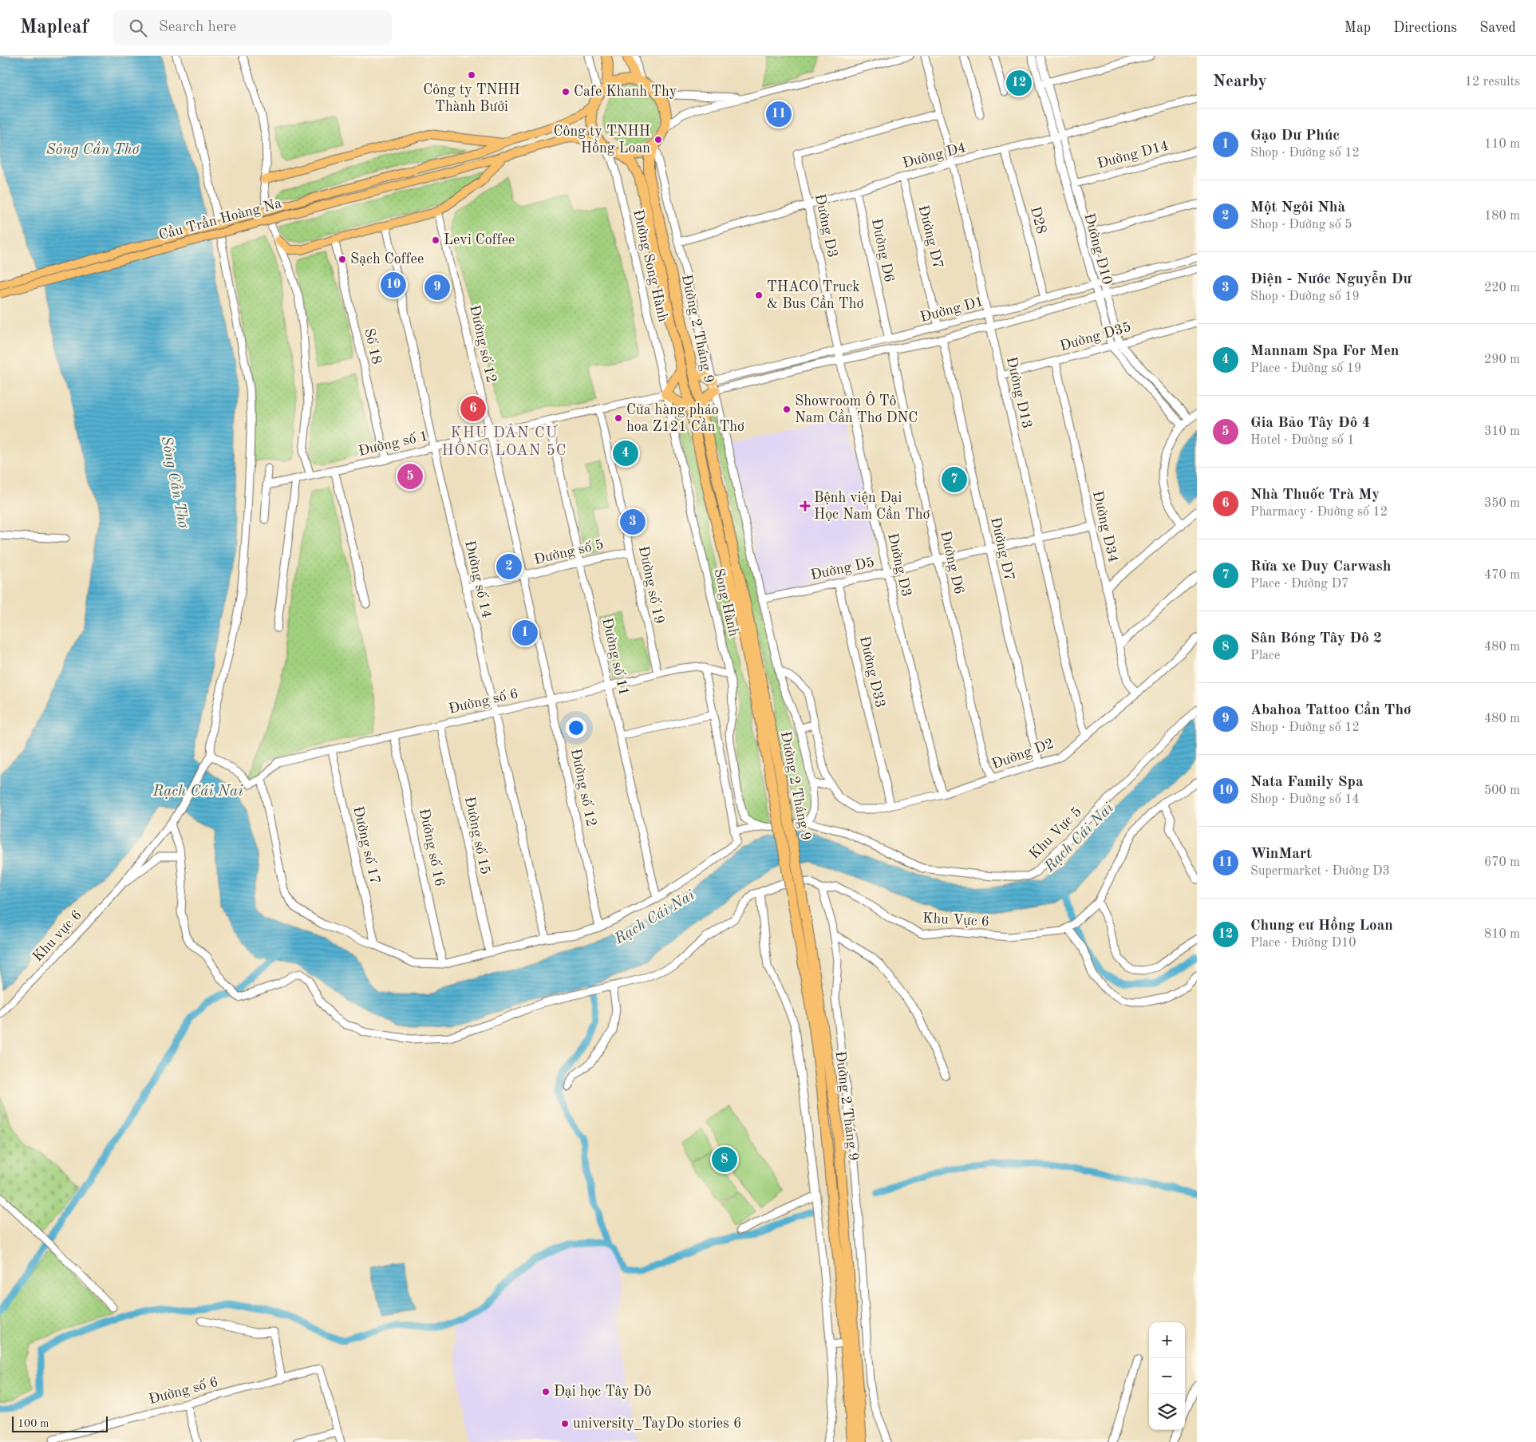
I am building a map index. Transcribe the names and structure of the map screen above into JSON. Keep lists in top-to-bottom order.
{
  "streets": {
    "highway": ["Đường 2 Tháng 9"],
    "main road": ["Cầu Trần Hoàng Na"],
    "street": [
      "Đường D14",
      "Đường D4",
      "D28",
      "Đường D3",
      "Đường D7",
      "Đường D10",
      "Đường D6",
      "Đường Song Hành",
      "Đường D1",
      "Đường D35",
      "Đường số 12",
      "Số 18",
      "Đường D13",
      "Đường số 1",
      "Đường D34",
      "Đường số 5",
      "Đường D5",
      "Đường số 14",
      "Đường số 19",
      "Song Hành",
      "Đường số 11",
      "Đường D33",
      "Đường số 6",
      "Đường D2",
      "Khu Vực 5",
      "Đường số 15",
      "Đường số 17",
      "Đường số 16",
      "Khu Vực 6",
      "Khu vực 6"
    ]
  },
  "crossings": [
    ["Đường D14", "Đường D10"],
    ["Đường D4", "D28"],
    ["Đường D4", "Đường D3"],
    ["Đường D4", "Đường D7"],
    ["Đường D4", "Đường D10"],
    ["Đường D4", "Đường D6"],
    ["Đường D4", "Đường D13"],
    ["Cầu Trần Hoàng Na", "Đường Song Hành"],
    ["Cầu Trần Hoàng Na", "Đường 2 Tháng 9"],
    ["D28", "Đường D1"],
    ["Đường D3", "Đường D1"],
    ["Đường D3", "Đường D13"],
    ["Đường D3", "Đường D5"],
    ["Đường D3", "Đường D2"],
    ["Đường D7", "Đường D1"],
    ["Đường D7", "Đường D5"],
    ["Đường D7", "Đường D2"],
    ["Đường D10", "Đường D1"],
    ["Đường D10", "Đường D35"],
    ["Đường D6", "Đường D1"],
    ["Đường D6", "Đường D5"],
    ["Đường D6", "Đường D2"],
    ["Đường Song Hành", "Đường 2 Tháng 9"],
    ["Đường Song Hành", "Đường số 1"],
    ["Đường Song Hành", "Song Hành"],
    ["Đường D1", "Đường D13"],
    ["Đường D35", "Đường D13"],
    ["Đường D35", "Đường D34"],
    ["Đường số 12", "Đường số 1"],
    ["Đường số 12", "Đường số 5"],
    ["Đường số 12", "Đường số 6"],
    ["Số 18", "Đường số 1"],
    ["Đường D13", "Đường D5"],
    ["Đường D13", "Đường D2"],
    ["Đường số 1", "Đường số 14"],
    ["Đường số 1", "Đường số 19"],
    ["Đường số 1", "Song Hành"],
    ["Đường số 1", "Đường số 11"],
    ["Đường D34", "Đường D5"],
    ["Đường D34", "Đường D2"],
    ["Đường số 5", "Đường số 14"],
    ["Đường số 5", "Đường số 19"],
    ["Đường số 5", "Đường số 11"],
    ["Đường D5", "Đường D33"],
    ["Đường số 14", "Đường số 6"],
    ["Đường số 19", "Đường số 6"],
    ["Song Hành", "Đường số 6"],
    ["Đường số 11", "Đường số 6"],
    ["Đường D33", "Đường D2"],
    ["Đường số 6", "Đường số 15"],
    ["Đường số 6", "Đường số 17"],
    ["Đường số 6", "Đường số 16"],
    ["Đường số 6", "Khu vực 6"]
  ],
  "districts": ["KHU DÂN CƯ HỒNG LOAN 5C"],
  "water": ["Sông Cần Thơ", "Rạch Cái Nai"],
  "places": {
    "other": [
      "Công ty TNHH Thành Bưởi",
      "Cafe Khanh Thy",
      "Công ty TNHH Hồng Loan",
      "Levi Coffee",
      "Sạch Coffee",
      "THACO Truck & Bus Cần Thơ",
      "Showroom Ô Tô Nam Cần Thơ DNC",
      "Cửa hàng pháo hoa Z121 Cần Thơ",
      "Đại học Tây Đô",
      "university_TayDo stories 6"
    ],
    "health": ["Bệnh viện Đại Học Nam Cần Thơ"]
  },
  "scale_bar": "100 m",
  "page": {
    "header": "Mapleaf",
    "search": "Search here",
    "nav": ["Map", "Directions", "Saved"],
    "heading": ["Nearby", "12 results"],
    "pins": [
      "12",
      "11",
      "10",
      "9",
      "6",
      "4",
      "5",
      "7",
      "3",
      "2",
      "1",
      "8"
    ],
    "list": [
      {
        "mark": "1",
        "name": "Gạo Dư Phúc",
        "note": "Shop · Đường số 12",
        "value": "110 m"
      },
      {
        "mark": "2",
        "name": "Một Ngôi Nhà",
        "note": "Shop · Đường số 5",
        "value": "180 m"
      },
      {
        "mark": "3",
        "name": "Điện - Nước Nguyễn Dư",
        "note": "Shop · Đường số 19",
        "value": "220 m"
      },
      {
        "mark": "4",
        "name": "Mannam Spa For Men",
        "note": "Place · Đường số 19",
        "value": "290 m"
      },
      {
        "mark": "5",
        "name": "Gia Bảo Tây Đô 4",
        "note": "Hotel · Đường số 1",
        "value": "310 m"
      },
      {
        "mark": "6",
        "name": "Nhà Thuốc Trà My",
        "note": "Pharmacy · Đường số 12",
        "value": "350 m"
      },
      {
        "mark": "7",
        "name": "Rửa xe Duy Carwash",
        "note": "Place · Đường D7",
        "value": "470 m"
      },
      {
        "mark": "8",
        "name": "Sân Bóng Tây Đô 2",
        "note": "Place",
        "value": "480 m"
      },
      {
        "mark": "9",
        "name": "Abahoa Tattoo Cần Thơ",
        "note": "Shop · Đường số 12",
        "value": "480 m"
      },
      {
        "mark": "10",
        "name": "Nata Family Spa",
        "note": "Shop · Đường số 14",
        "value": "500 m"
      },
      {
        "mark": "11",
        "name": "WinMart",
        "note": "Supermarket · Đường D3",
        "value": "670 m"
      },
      {
        "mark": "12",
        "name": "Chung cư Hồng Loan",
        "note": "Place · Đường D10",
        "value": "810 m"
      }
    ],
    "map_buttons": ["+", "−"],
    "scale": "100 m"
  }
}
